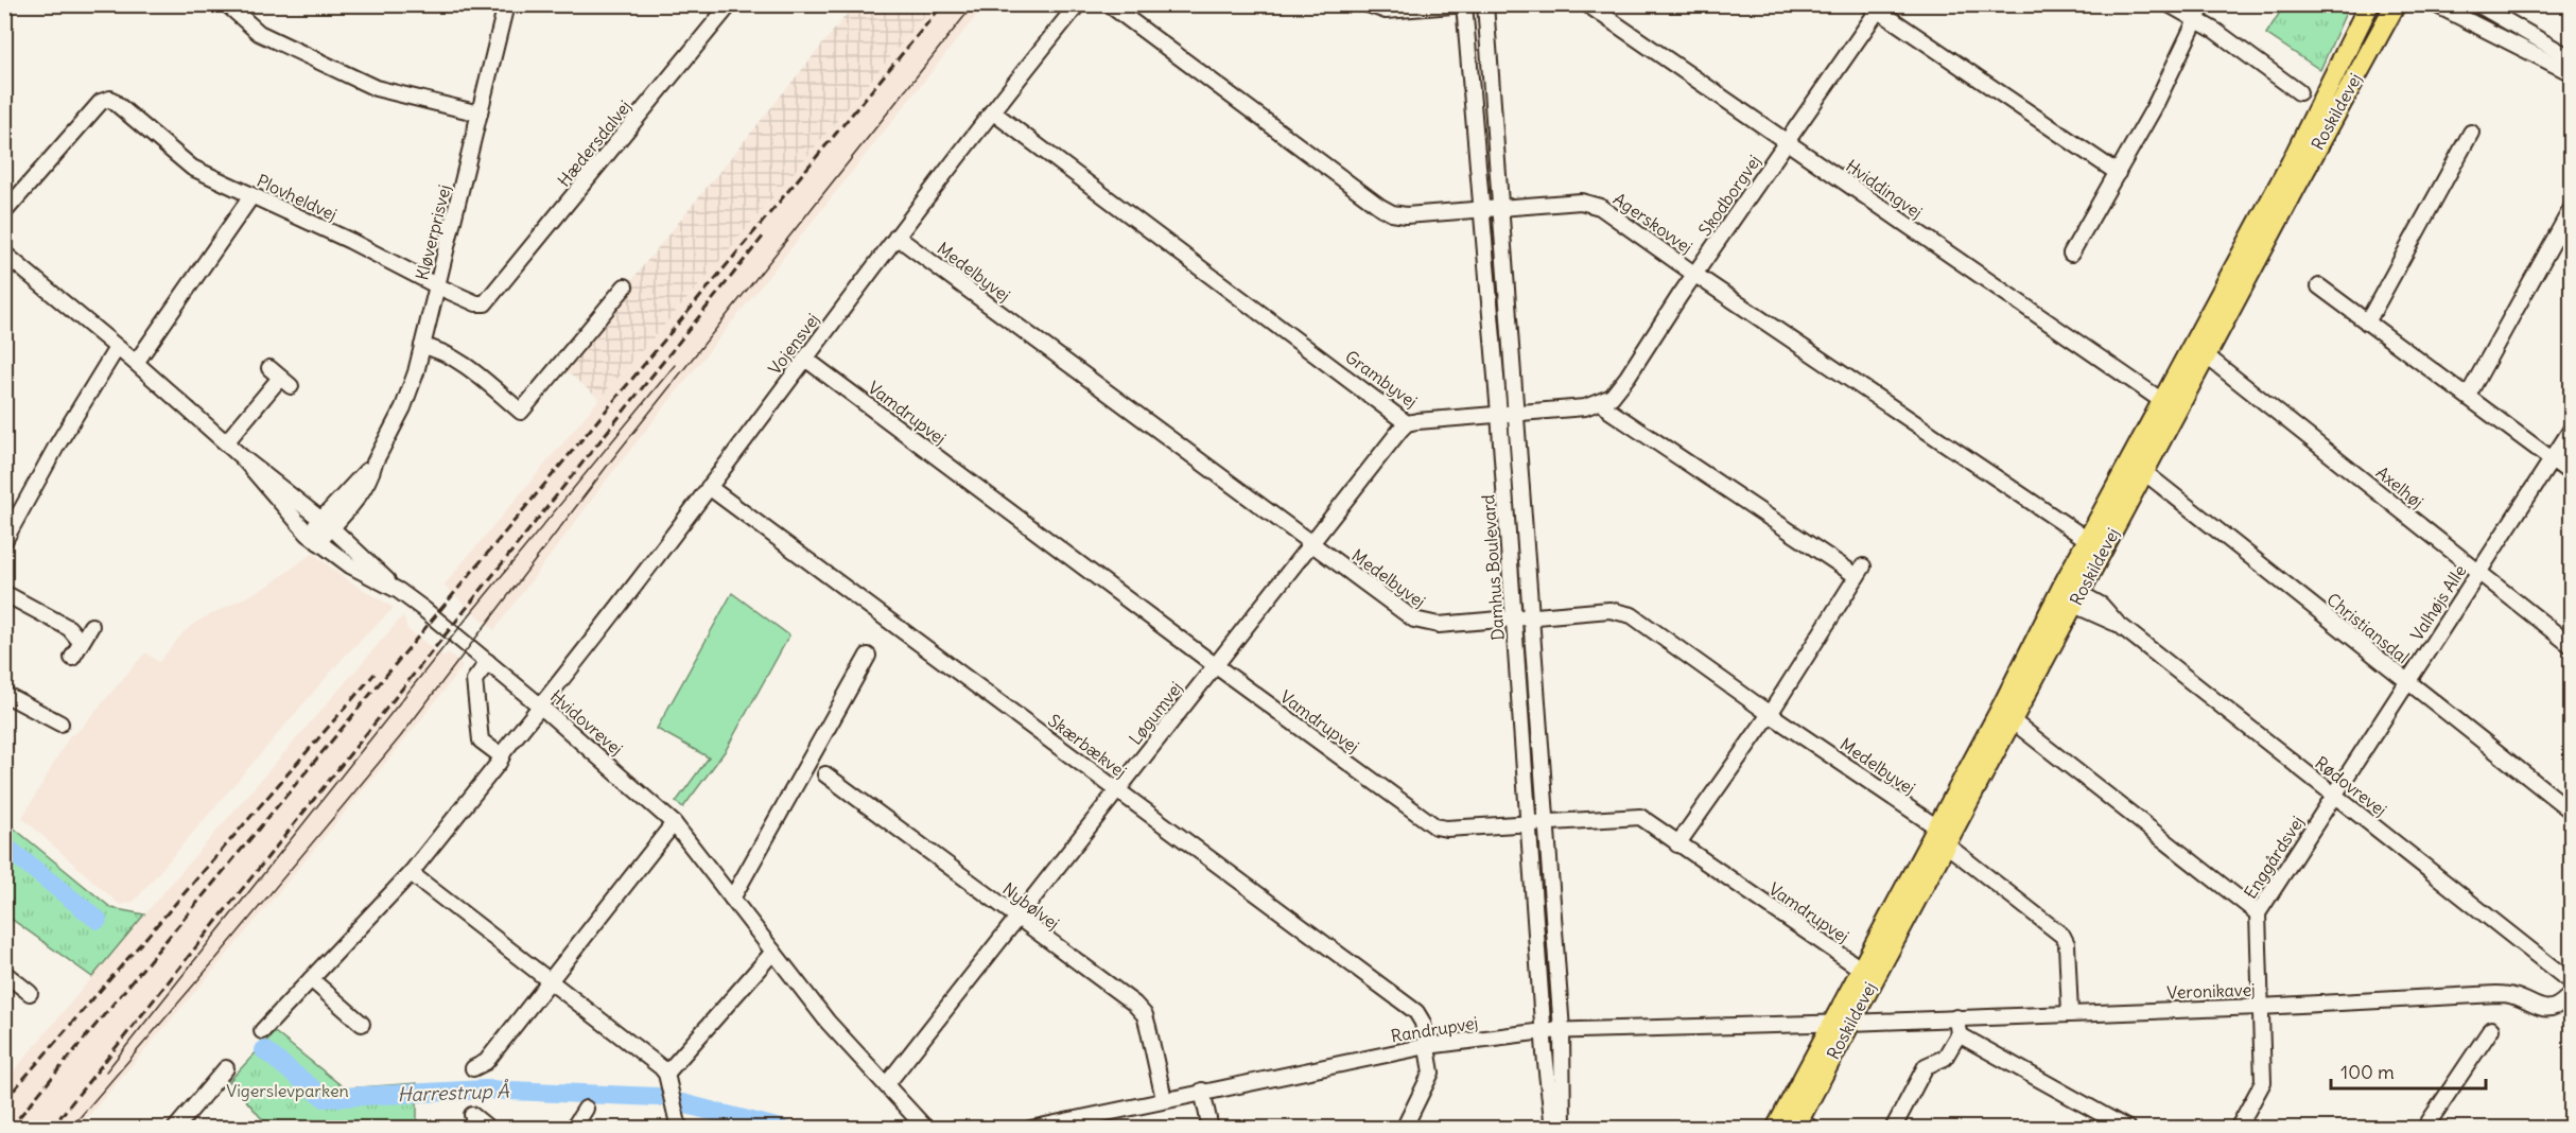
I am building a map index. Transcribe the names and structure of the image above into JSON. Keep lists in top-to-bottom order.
{
  "streets": {
    "main road": ["Roskildevej"],
    "street": [
      "Hædersdalvej",
      "Hviddingvej",
      "Skodborgvej",
      "Plovheldvej",
      "Agerskovvej",
      "Kløverprisvej",
      "Medelbyvej",
      "Vojensvej",
      "Grambyvej",
      "Vamdrupvej",
      "Axelhøj",
      "Damhus Boulevard",
      "Valhøjs Alle",
      "Christiansdal",
      "Løgumvej",
      "Hvidovrevej",
      "Skærbækvej",
      "Rødovrevej",
      "Enggårdsvej",
      "Nybølvej",
      "Veronikavej",
      "Randrupvej"
    ]
  },
  "crossings": [
    ["Roskildevej", "Hviddingvej"],
    ["Roskildevej", "Agerskovvej"],
    ["Roskildevej", "Medelbyvej"],
    ["Roskildevej", "Vamdrupvej"],
    ["Roskildevej", "Axelhøj"],
    ["Roskildevej", "Christiansdal"],
    ["Roskildevej", "Rødovrevej"],
    ["Roskildevej", "Veronikavej"],
    ["Roskildevej", "Randrupvej"],
    ["Hædersdalvej", "Plovheldvej"],
    ["Hviddingvej", "Skodborgvej"],
    ["Skodborgvej", "Agerskovvej"],
    ["Skodborgvej", "Grambyvej"],
    ["Plovheldvej", "Kløverprisvej"],
    ["Agerskovvej", "Damhus Boulevard"],
    ["Kløverprisvej", "Hvidovrevej"],
    ["Medelbyvej", "Vojensvej"],
    ["Medelbyvej", "Damhus Boulevard"],
    ["Medelbyvej", "Løgumvej"],
    ["Medelbyvej", "Veronikavej"],
    ["Vojensvej", "Grambyvej"],
    ["Vojensvej", "Vamdrupvej"],
    ["Vojensvej", "Hvidovrevej"],
    ["Vojensvej", "Skærbækvej"],
    ["Grambyvej", "Damhus Boulevard"],
    ["Grambyvej", "Løgumvej"],
    ["Vamdrupvej", "Damhus Boulevard"],
    ["Vamdrupvej", "Løgumvej"],
    ["Axelhøj", "Valhøjs Alle"],
    ["Damhus Boulevard", "Randrupvej"],
    ["Valhøjs Alle", "Christiansdal"],
    ["Valhøjs Alle", "Rødovrevej"],
    ["Valhøjs Alle", "Enggårdsvej"],
    ["Løgumvej", "Hvidovrevej"],
    ["Løgumvej", "Skærbækvej"],
    ["Løgumvej", "Nybølvej"],
    ["Skærbækvej", "Randrupvej"],
    ["Rødovrevej", "Enggårdsvej"],
    ["Enggårdsvej", "Veronikavej"],
    ["Nybølvej", "Randrupvej"],
    ["Veronikavej", "Randrupvej"]
  ],
  "water": ["Harrestrup Å"],
  "parks": ["Vigerslevparken"],
  "scale_bar": "100 m"
}
